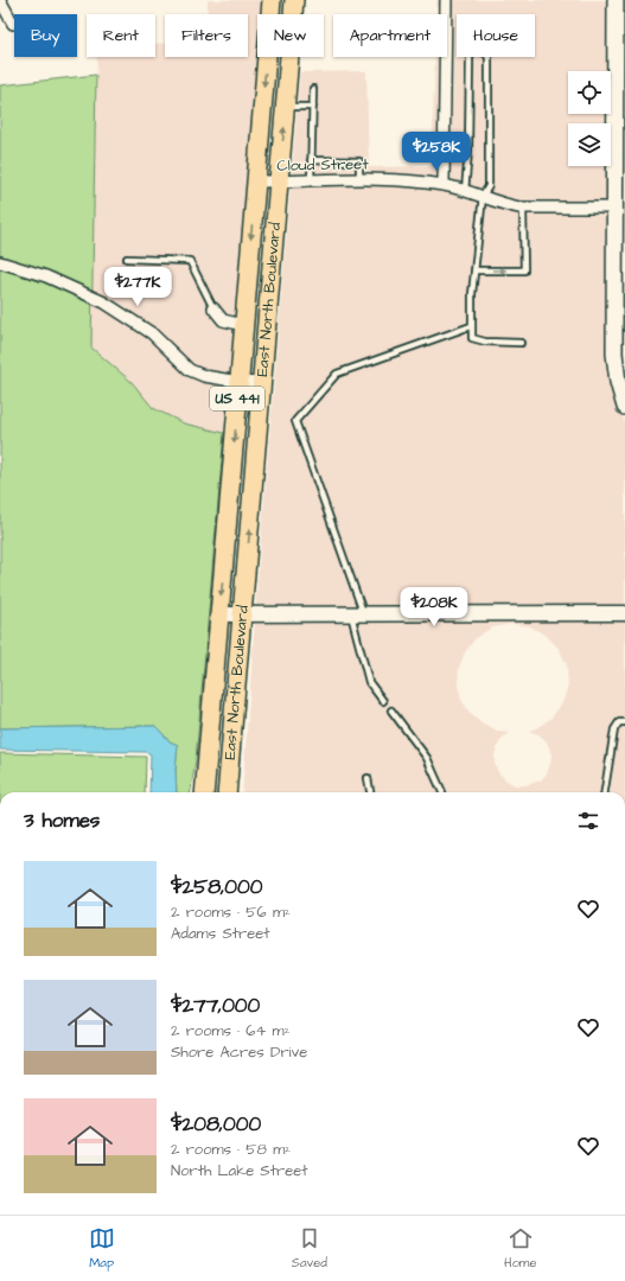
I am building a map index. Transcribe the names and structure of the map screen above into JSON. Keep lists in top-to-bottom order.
{
  "streets": {
    "main road": ["East North Boulevard", "US 441"],
    "street": ["Cloud Street"]
  },
  "crossings": [
    ["Cloud Street", "East North Boulevard"]
  ],
  "page": {
    "chip": [
      "Buy",
      "Rent",
      "Filters",
      "New",
      "Apartment",
      "House"
    ],
    "price": ["$258K", "$277K", "$208K"],
    "heading": "3 homes",
    "list": [
      {
        "name": "$258,000",
        "note": "2 rooms · 56 m² · Adams Street"
      },
      {
        "name": "$277,000",
        "note": "2 rooms · 64 m² · Shore Acres Drive"
      },
      {
        "name": "$208,000",
        "note": "2 rooms · 58 m² · North Lake Street"
      }
    ],
    "tabs": ["Map", "Saved", "Home"]
  }
}
